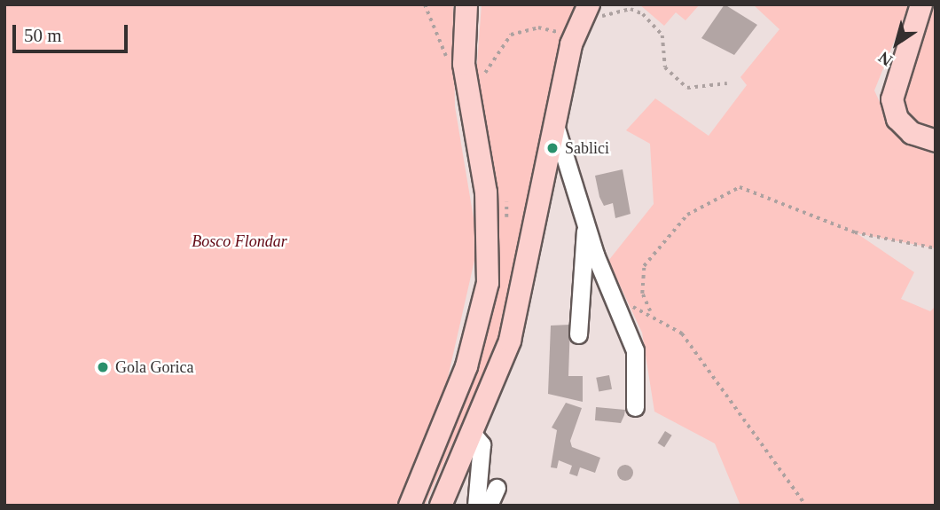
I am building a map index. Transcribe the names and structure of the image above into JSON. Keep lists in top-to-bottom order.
{
  "parks": ["Bosco Flondar"],
  "places": ["Sablici", "Gola Gorica"],
  "scale_bar": "50 m",
  "north": "bottom left"
}
